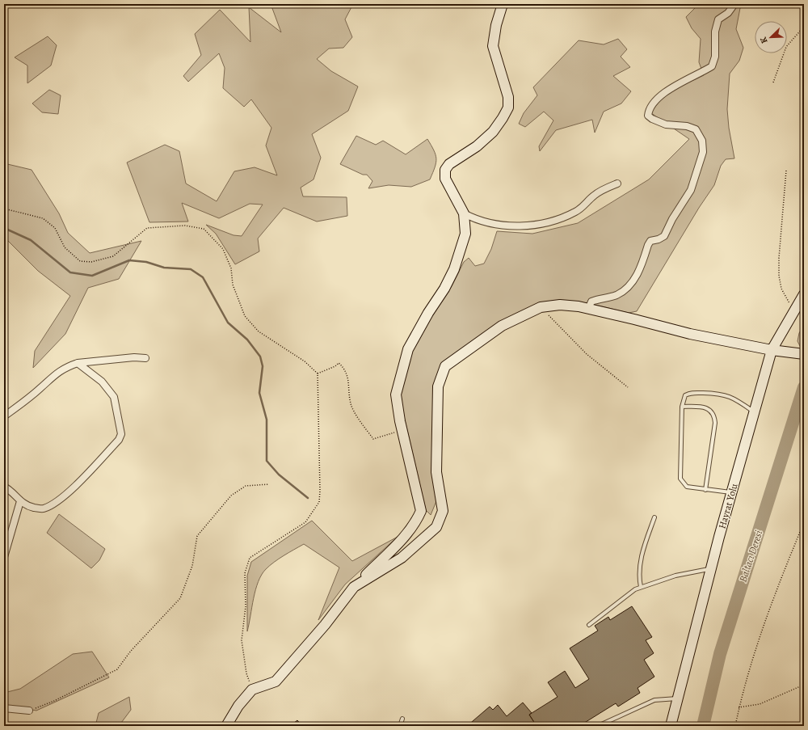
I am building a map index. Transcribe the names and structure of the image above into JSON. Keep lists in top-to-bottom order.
{
  "streets": {
    "street": ["Hayrat Yolu"]
  },
  "water": ["Baltacı Deresi"],
  "north": "bottom left"
}
